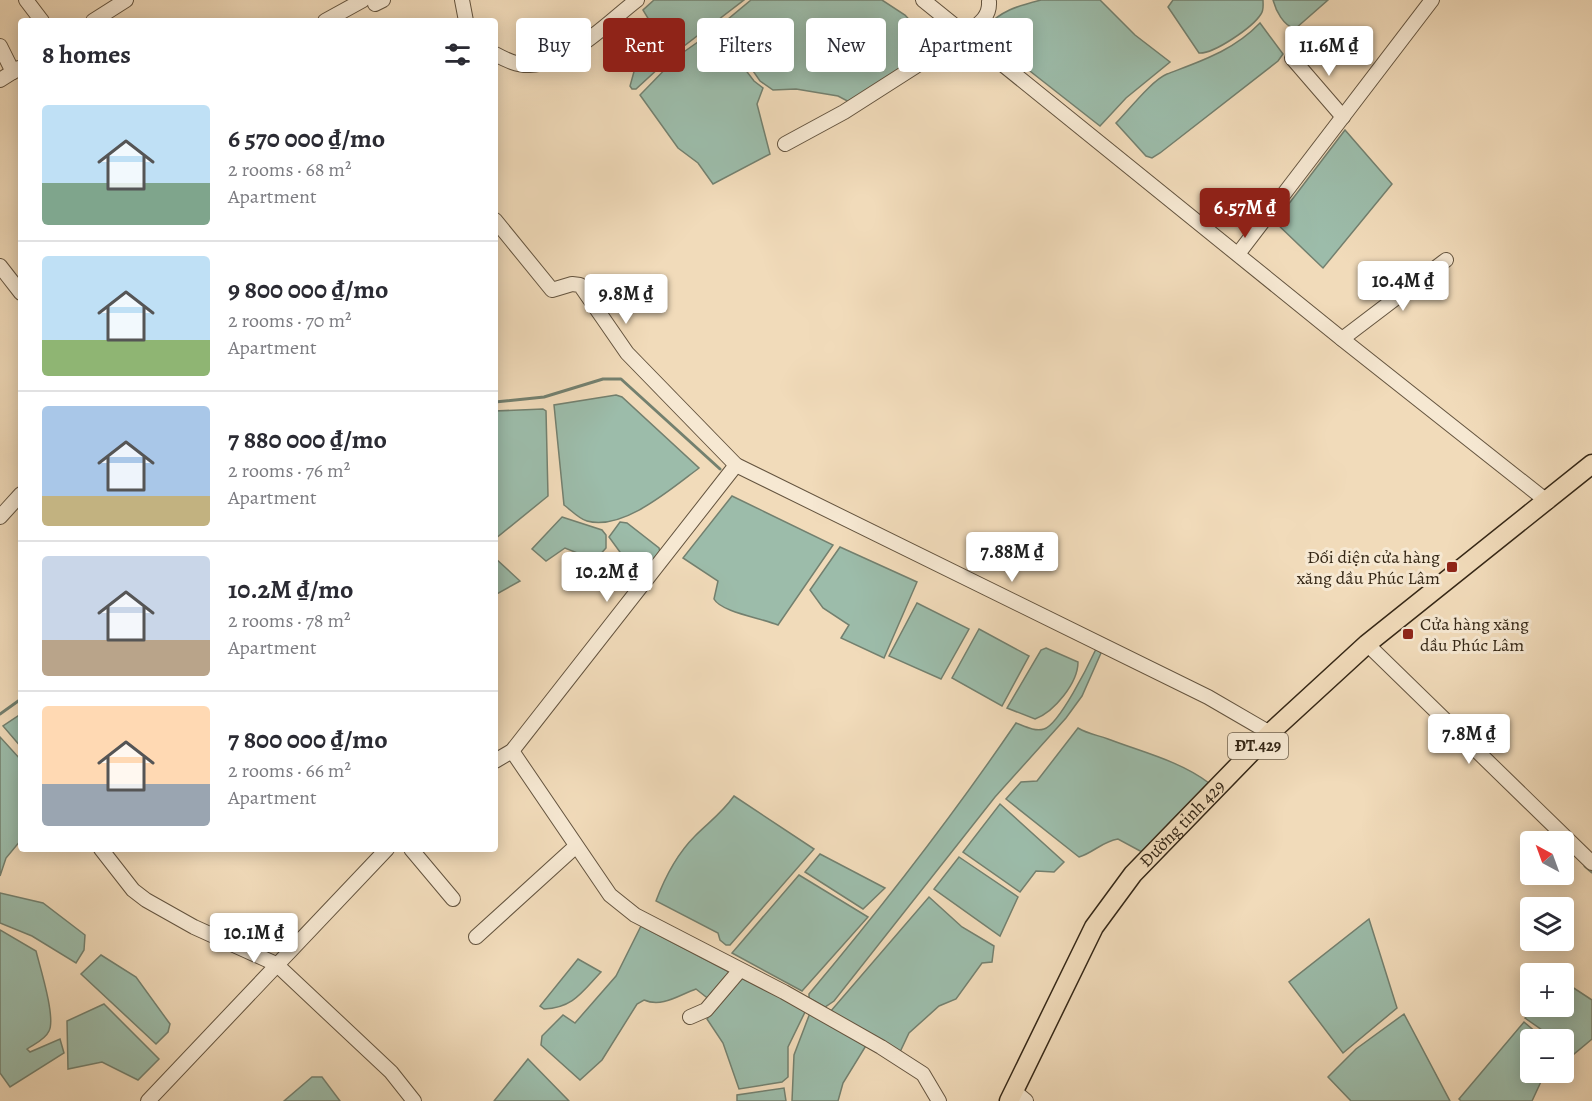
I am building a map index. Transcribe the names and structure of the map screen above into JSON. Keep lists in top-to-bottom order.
{
  "streets": {
    "main road": ["ĐT.429", "Đường tỉnh 429"]
  },
  "places": {
    "transit": ["Đối diện cửa hàng xăng dầu Phúc Lâm", "Cửa hàng xăng dầu Phúc Lâm"]
  },
  "north": "top left",
  "page": {
    "chip": [
      "Buy",
      "Rent",
      "Filters",
      "New",
      "Apartment"
    ],
    "heading": "8 homes",
    "price": [
      "11.6M ₫",
      "6.57M ₫",
      "10.4M ₫",
      "9.8M ₫",
      "7.88M ₫",
      "10.2M ₫",
      "7.8M ₫",
      "10.1M ₫"
    ],
    "list": [
      {
        "name": "6 570 000 ₫/mo",
        "note": "2 rooms · 68 m² · Apartment"
      },
      {
        "name": "9 800 000 ₫/mo",
        "note": "2 rooms · 70 m² · Apartment"
      },
      {
        "name": "7 880 000 ₫/mo",
        "note": "2 rooms · 76 m² · Apartment"
      },
      {
        "name": "10.2M ₫/mo",
        "note": "2 rooms · 78 m² · Apartment"
      },
      {
        "name": "7 800 000 ₫/mo",
        "note": "2 rooms · 66 m² · Apartment"
      }
    ],
    "map_buttons": ["+", "−"]
  }
}
